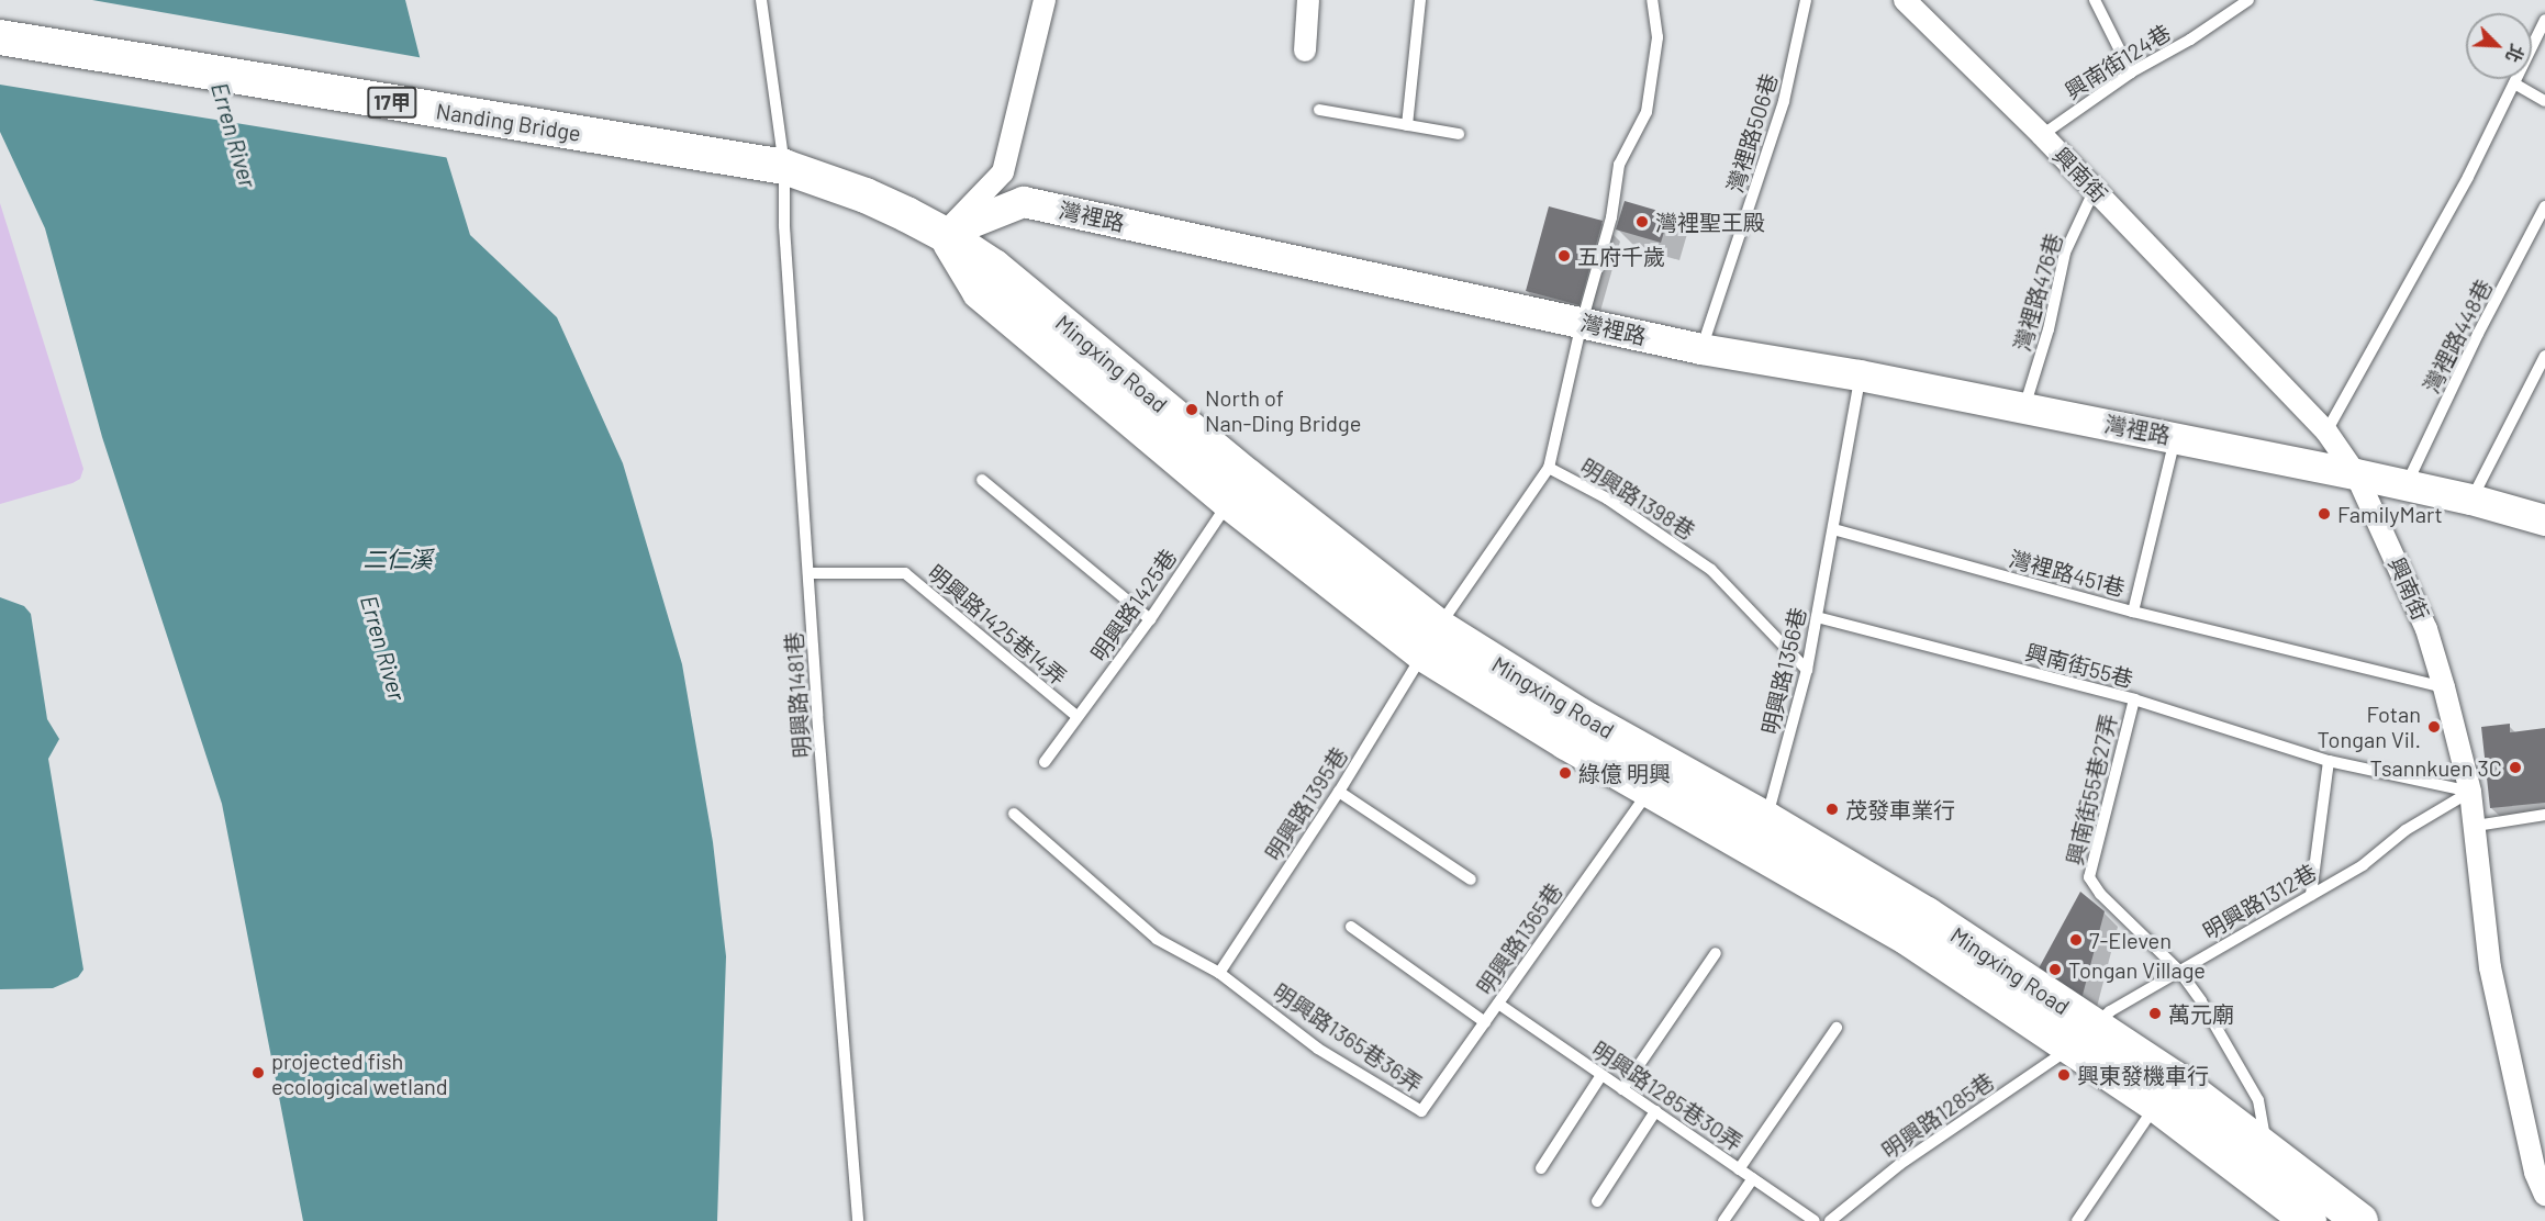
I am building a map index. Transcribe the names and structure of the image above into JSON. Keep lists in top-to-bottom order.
{
  "streets": {
    "main road": ["17甲", "Nanding Bridge", "Mingxing Road"],
    "street": ["興南街", "灣裡路"],
    "lane": [
      "興南街124巷",
      "灣裡路506巷",
      "灣裡路476巷",
      "灣裡路448巷",
      "明興路1398巷",
      "灣裡路451巷",
      "明興路1425巷",
      "明興路1425巷14弄",
      "興南街55巷",
      "明興路1356巷",
      "明興路1481巷",
      "興南街55巷27弄",
      "明興路1395巷",
      "明興路1312巷",
      "明興路1365巷",
      "明興路1365巷36弄",
      "明興路1285巷30弄",
      "明興路1285巷"
    ]
  },
  "crossings": [
    ["興南街124巷", "興南街"],
    ["Nanding Bridge", "Mingxing Road"],
    ["Nanding Bridge", "明興路1481巷"],
    ["灣裡路506巷", "灣裡路"],
    ["興南街", "灣裡路"],
    ["興南街", "灣裡路476巷"],
    ["興南街", "灣裡路451巷"],
    ["興南街", "興南街55巷"],
    ["興南街", "明興路1312巷"],
    ["灣裡路", "灣裡路476巷"],
    ["灣裡路", "灣裡路448巷"],
    ["灣裡路", "Mingxing Road"],
    ["Mingxing Road", "明興路1398巷"],
    ["Mingxing Road", "明興路1425巷"],
    ["Mingxing Road", "明興路1356巷"],
    ["Mingxing Road", "明興路1481巷"],
    ["Mingxing Road", "明興路1395巷"],
    ["Mingxing Road", "明興路1312巷"],
    ["Mingxing Road", "明興路1365巷"],
    ["Mingxing Road", "明興路1285巷"],
    ["明興路1398巷", "明興路1356巷"],
    ["明興路1398巷", "明興路1395巷"],
    ["灣裡路451巷", "明興路1356巷"],
    ["明興路1425巷", "明興路1425巷14弄"],
    ["明興路1425巷14弄", "明興路1481巷"],
    ["興南街55巷", "明興路1356巷"],
    ["興南街55巷", "興南街55巷27弄"],
    ["興南街55巷", "明興路1312巷"],
    ["興南街55巷27弄", "明興路1312巷"],
    ["明興路1395巷", "明興路1365巷36弄"],
    ["明興路1312巷", "明興路1285巷"],
    ["明興路1365巷", "明興路1365巷36弄"],
    ["明興路1365巷", "明興路1285巷30弄"]
  ],
  "water": ["Erren River", "二仁溪"],
  "places": [
    "灣裡聖王殿",
    "五府千歲",
    "North of Nan-Ding Bridge",
    "FamilyMart",
    "Fotan Tongan Vil.",
    "Tsannkuen 3C",
    "綠億 明興",
    "茂發車業行",
    "7-Eleven",
    "Tongan Village",
    "萬元廟",
    "projected fish ecological wetland",
    "興東發機車行"
  ],
  "north": "bottom right"
}
